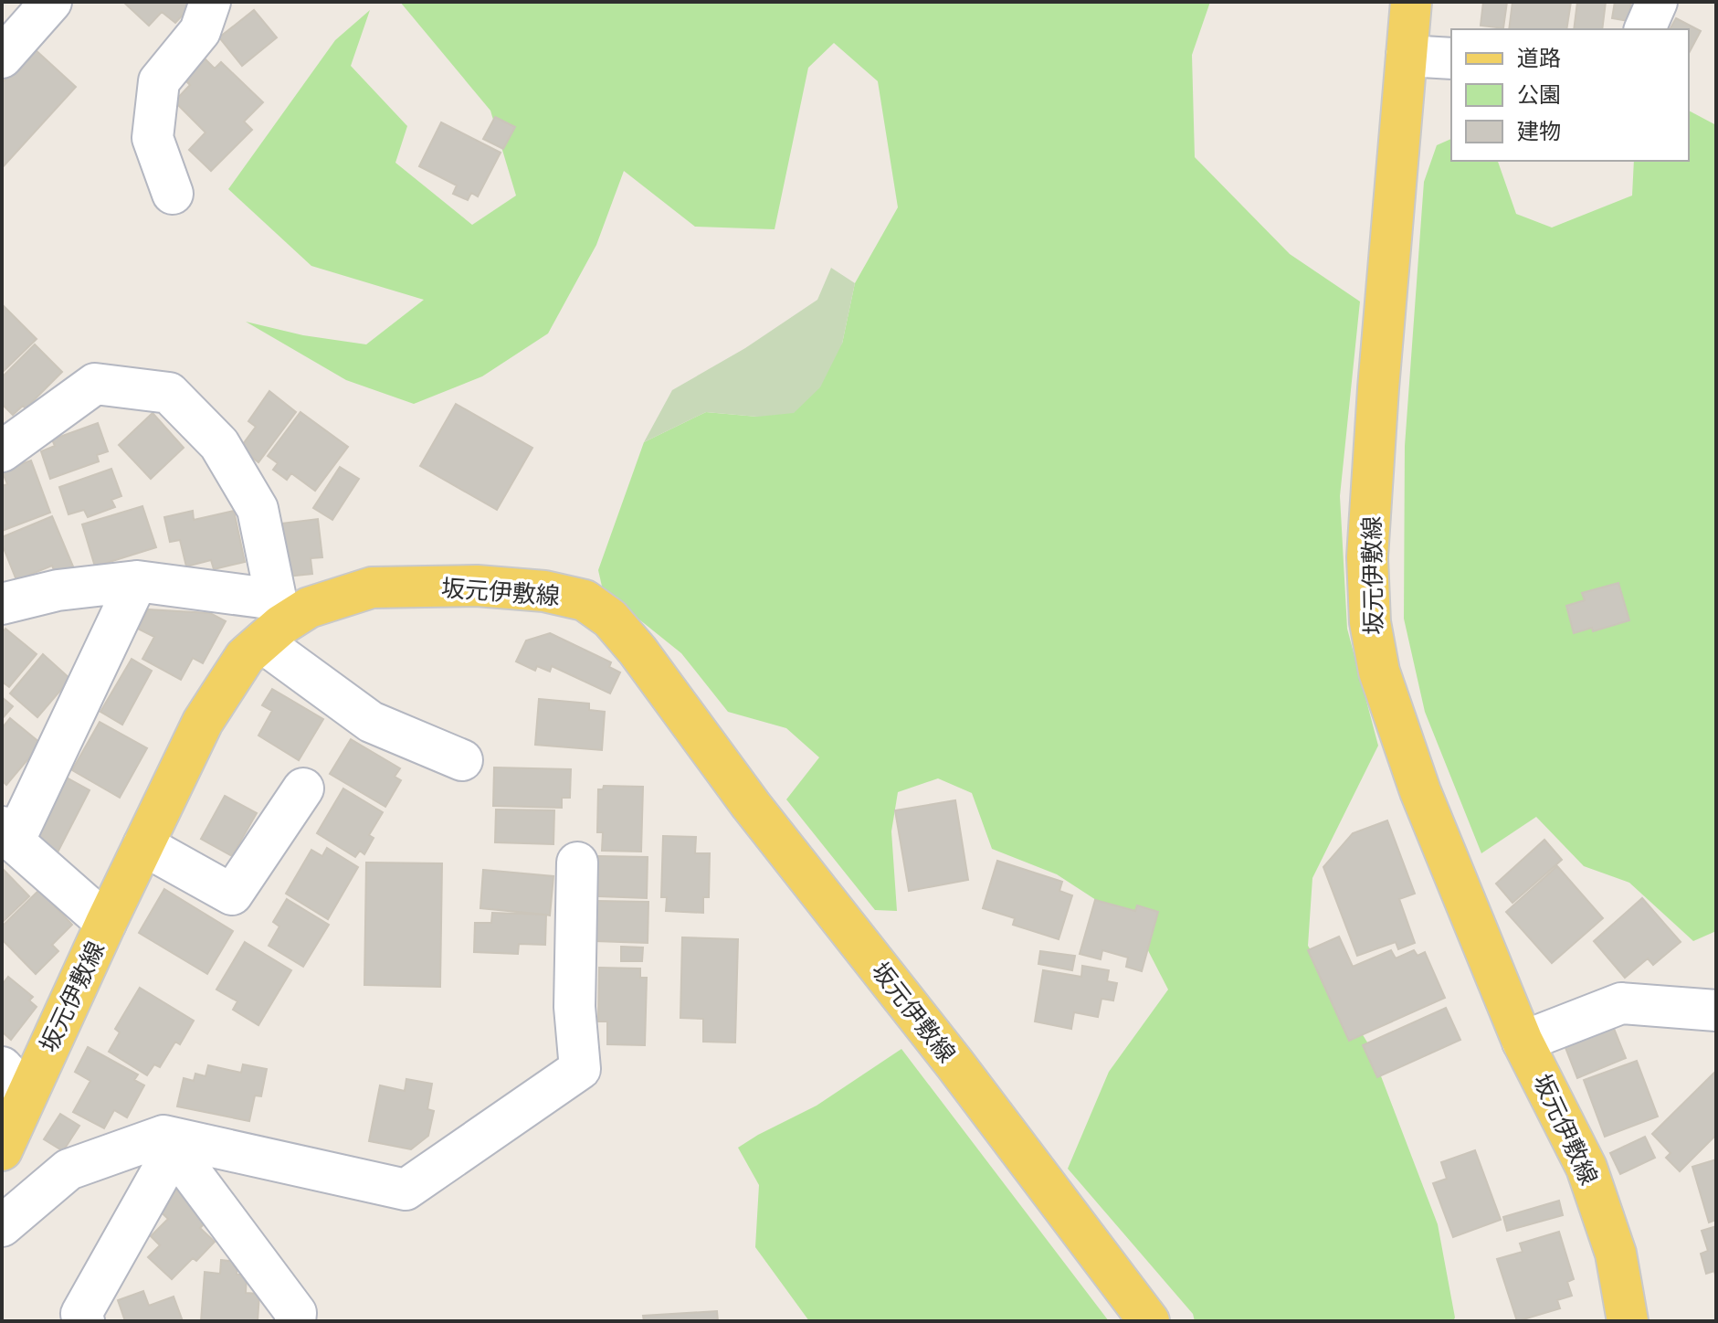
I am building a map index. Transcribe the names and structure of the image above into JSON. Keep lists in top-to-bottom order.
{
  "streets": {
    "main road": ["坂元伊敷線"]
  },
  "legend": ["道路", "公園", "建物"]
}
